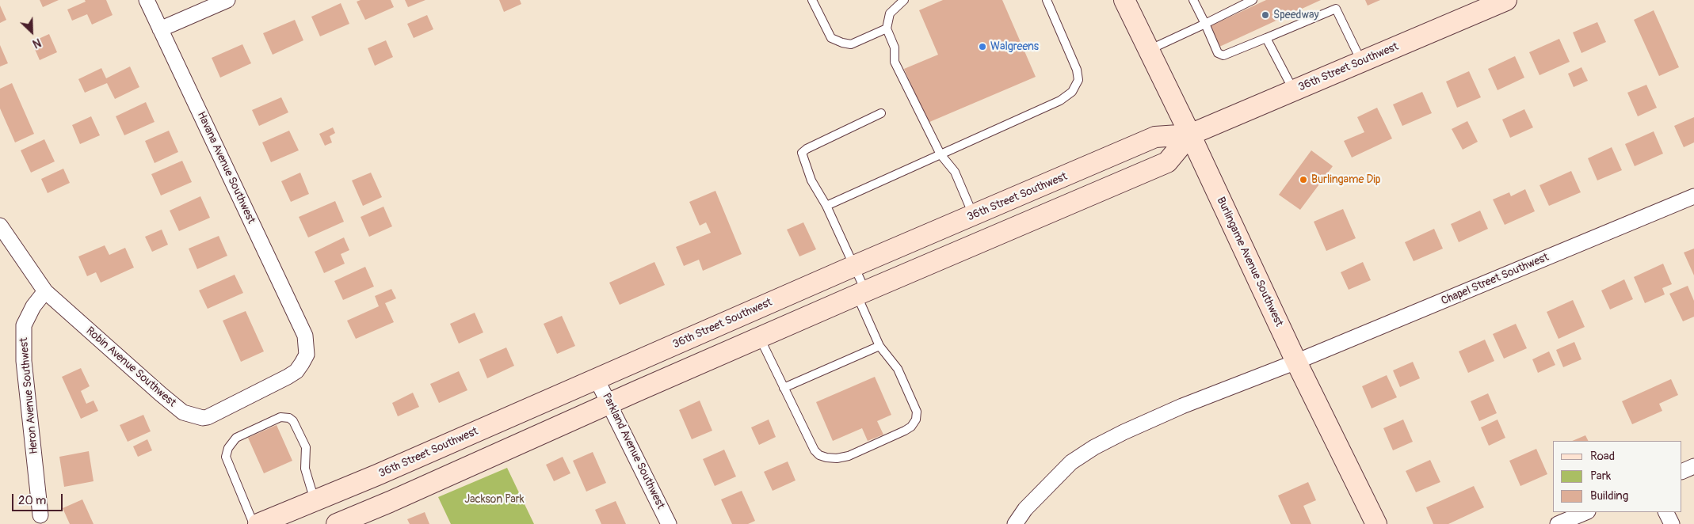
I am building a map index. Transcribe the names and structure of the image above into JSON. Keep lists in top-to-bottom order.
{
  "streets": {
    "street": [
      "36th Street Southwest",
      "Havana Avenue Southwest",
      "Burlingame Avenue Southwest",
      "Chapel Street Southwest",
      "Robin Avenue Southwest",
      "Heron Avenue Southwest",
      "Parkland Avenue Southwest"
    ]
  },
  "crossings": [
    ["36th Street Southwest", "Burlingame Avenue Southwest"],
    ["36th Street Southwest", "Parkland Avenue Southwest"],
    ["Havana Avenue Southwest", "Robin Avenue Southwest"],
    ["Burlingame Avenue Southwest", "Chapel Street Southwest"],
    ["Robin Avenue Southwest", "Heron Avenue Southwest"]
  ],
  "parks": ["Jackson Park"],
  "places": ["Speedway", "Walgreens", "Burlingame Dip"],
  "legend": ["Road", "Park", "Building"],
  "scale_bar": "20 m",
  "north": "bottom right"
}
